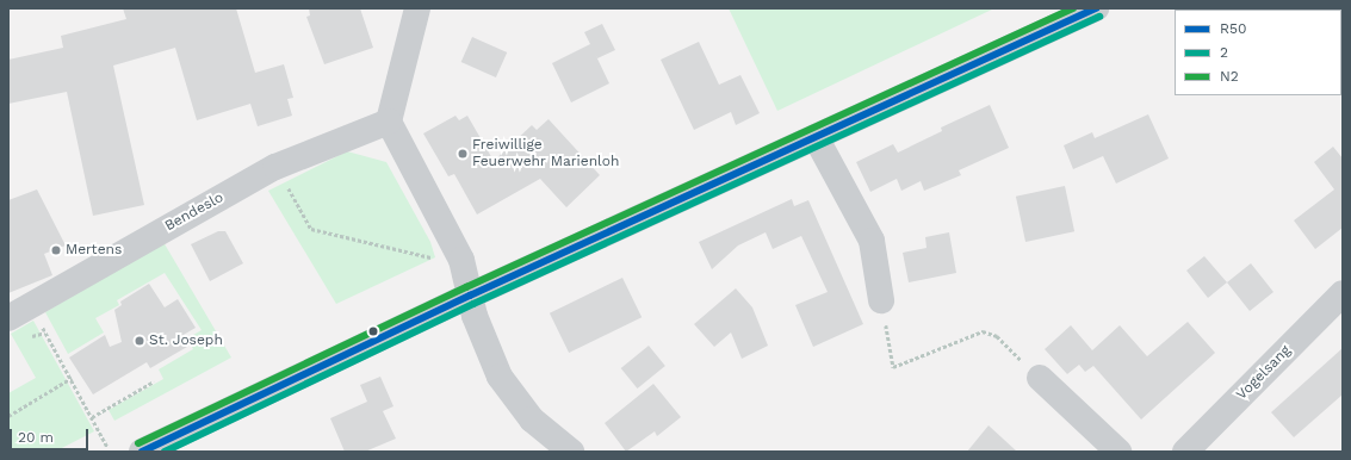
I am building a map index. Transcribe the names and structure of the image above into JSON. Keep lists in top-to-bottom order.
{
  "streets": {
    "street": ["Bendeslo", "Vogelsang"]
  },
  "places": ["Freiwillige Feuerwehr Marienloh", "Mertens", "St. Joseph"],
  "lines": ["transit line R50", "transit line N2", "transit line 2"],
  "legend": ["R50", "2", "N2"],
  "scale_bar": "20 m"
}
